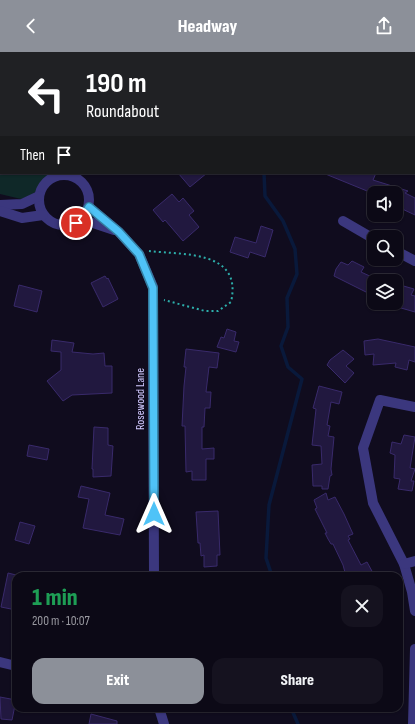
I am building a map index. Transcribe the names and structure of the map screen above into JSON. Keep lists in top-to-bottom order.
{
  "streets": {
    "street": ["Rosewood Lane"]
  },
  "page": {
    "header": "Headway",
    "turn": ["190 m", "Roundabout"],
    "then": "Then",
    "heading": ["1 min", "200 m · 10:07"],
    "buttons": ["Exit", "Share"]
  }
}
